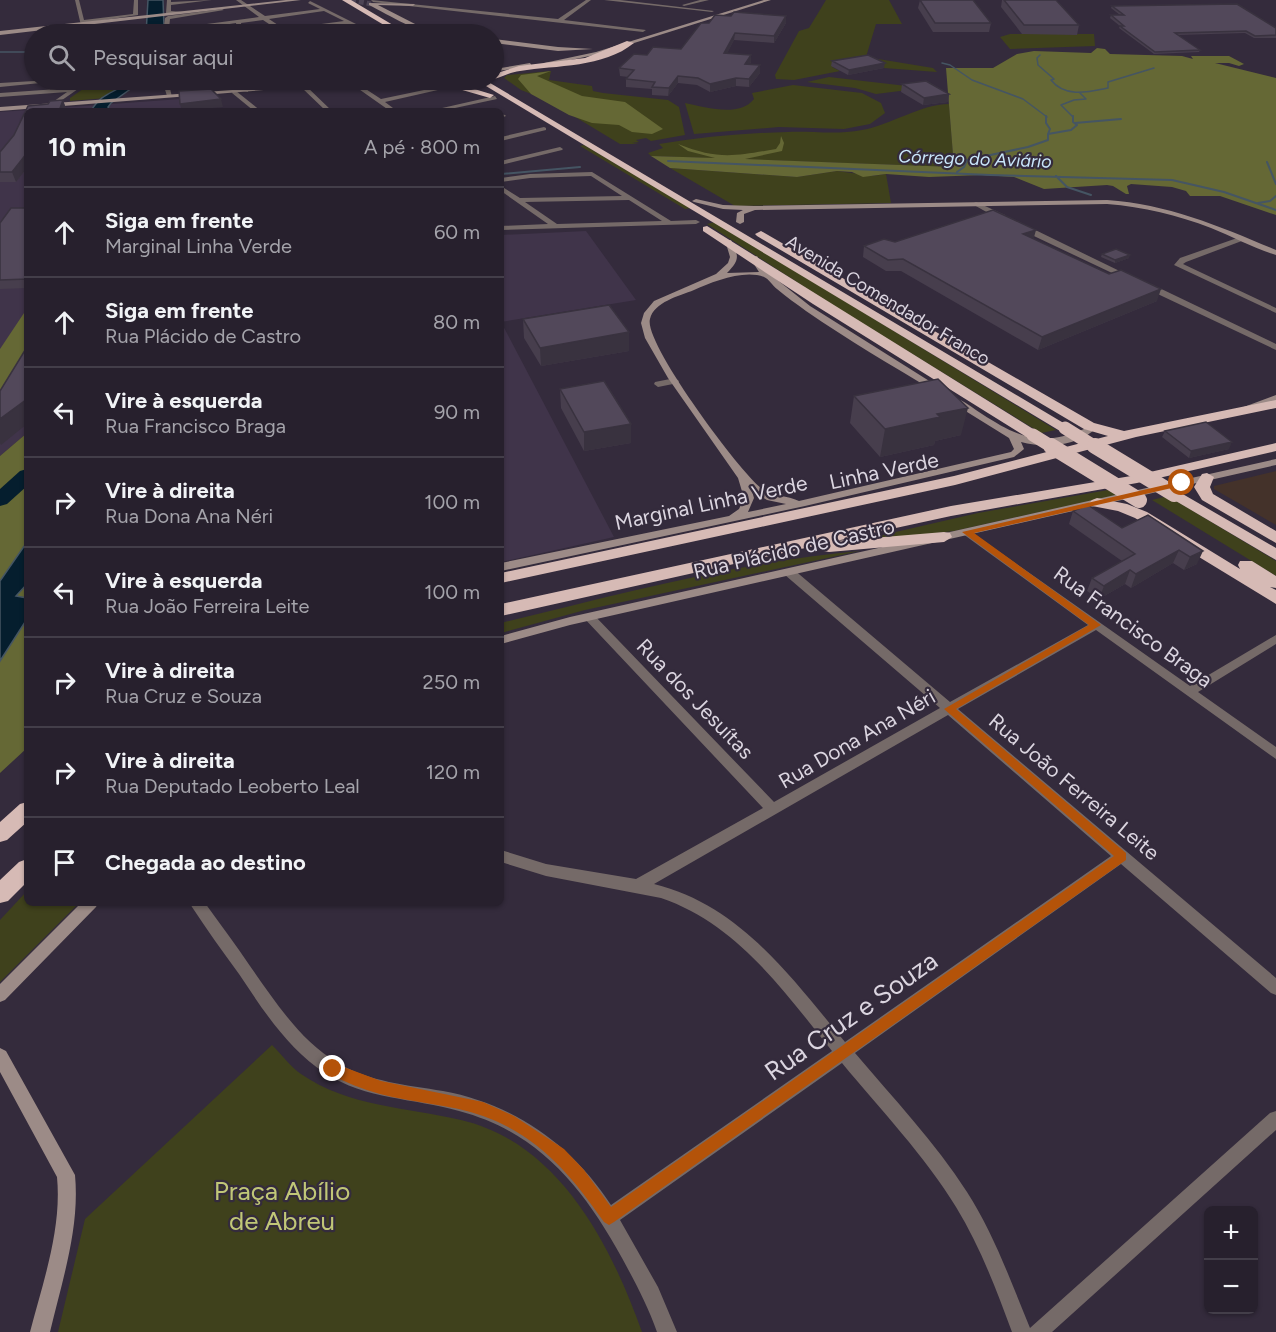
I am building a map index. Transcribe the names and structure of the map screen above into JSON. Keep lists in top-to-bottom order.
{
  "streets": {
    "highway": ["Avenida Comendador Franco", "Linha Verde"],
    "main road": ["Marginal Linha Verde", "Rua Plácido de Castro"],
    "street": [
      "Rua Francisco Braga",
      "Rua dos Jesuítas",
      "Rua Dona Ana Néri",
      "Rua João Ferreira Leite",
      "Rua Cruz e Souza"
    ]
  },
  "crossings": [
    ["Avenida Comendador Franco", "Marginal Linha Verde"],
    ["Rua Plácido de Castro", "Rua Francisco Braga"],
    ["Rua Plácido de Castro", "Rua dos Jesuítas"],
    ["Rua Plácido de Castro", "Rua João Ferreira Leite"],
    ["Rua Francisco Braga", "Rua Dona Ana Néri"],
    ["Rua dos Jesuítas", "Rua Dona Ana Néri"],
    ["Rua Dona Ana Néri", "Rua João Ferreira Leite"],
    ["Rua João Ferreira Leite", "Rua Cruz e Souza"]
  ],
  "water": ["Córrego do Aviário"],
  "parks": ["Praça Abílio de Abreu"],
  "page": {
    "search": "Pesquisar aqui",
    "heading": ["10 min", "A pé · 800 m"],
    "list": [
      ["Siga em frente", "Marginal Linha Verde", "60 m"],
      ["Siga em frente", "Rua Plácido de Castro", "80 m"],
      ["Vire à esquerda", "Rua Francisco Braga", "90 m"],
      ["Vire à direita", "Rua Dona Ana Néri", "100 m"],
      ["Vire à esquerda", "Rua João Ferreira Leite", "100 m"],
      ["Vire à direita", "Rua Cruz e Souza", "250 m"],
      ["Vire à direita", "Rua Deputado Leoberto Leal", "120 m"],
      "Chegada ao destino"
    ],
    "map_buttons": ["+", "−"]
  }
}
